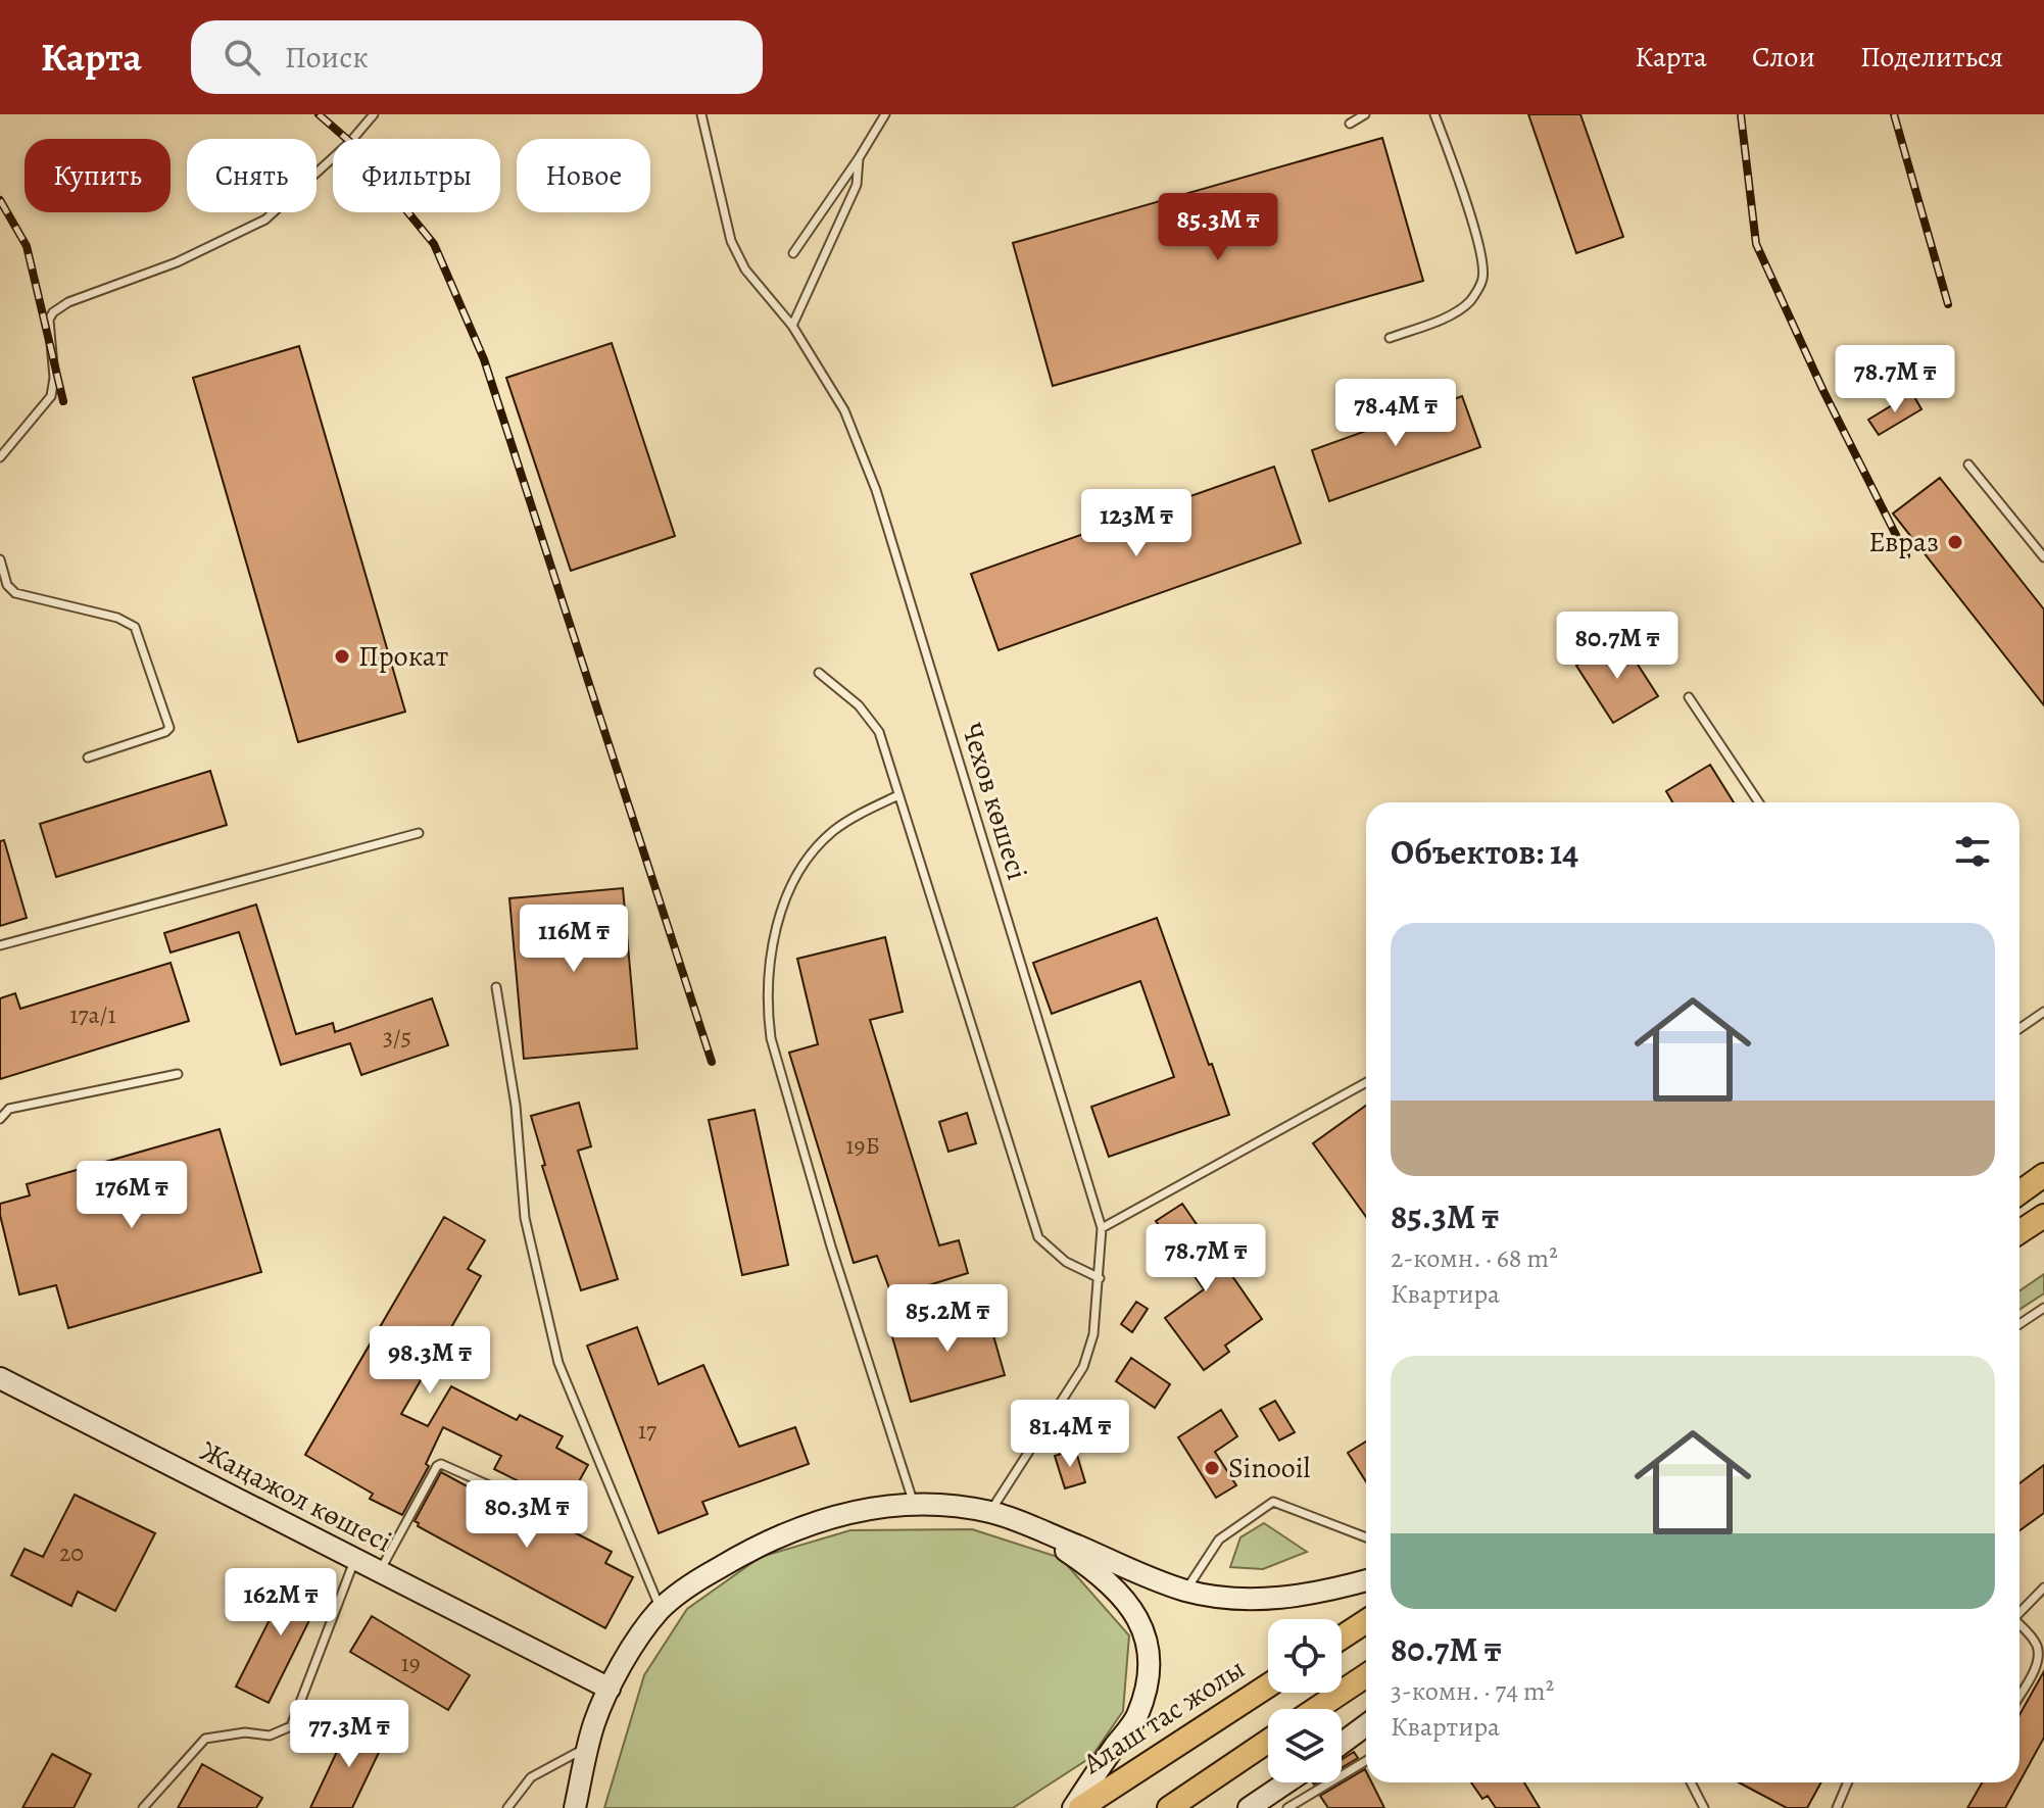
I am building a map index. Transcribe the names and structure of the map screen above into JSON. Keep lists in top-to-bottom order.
{
  "streets": {
    "main road": ["Жаңажол көшесі", "Алаш тас жолы"],
    "lane": ["Чехов көшесі"]
  },
  "places": ["Евраз", "Прокат", "Sinooil"],
  "house_numbers": [
    "17а/1",
    "3/5",
    "19Б",
    "17",
    "20",
    "19"
  ],
  "page": {
    "header": "Карта",
    "search": "Поиск",
    "nav": ["Карта", "Слои", "Поделиться"],
    "chip": [
      "Купить",
      "Снять",
      "Фильтры",
      "Новое"
    ],
    "price": [
      "85.3M ₸",
      "78.7M ₸",
      "78.4M ₸",
      "123M ₸",
      "80.7M ₸",
      "116M ₸",
      "176M ₸",
      "78.7M ₸",
      "85.2M ₸",
      "98.3M ₸",
      "81.4M ₸",
      "80.3M ₸",
      "162M ₸",
      "77.3M ₸"
    ],
    "heading": "Объектов: 14",
    "list": [
      {
        "name": "85.3M ₸",
        "note": "2-комн. · 68 m² · Квартира"
      },
      {
        "name": "80.7M ₸",
        "note": "3-комн. · 74 m² · Квартира"
      }
    ]
  }
}
